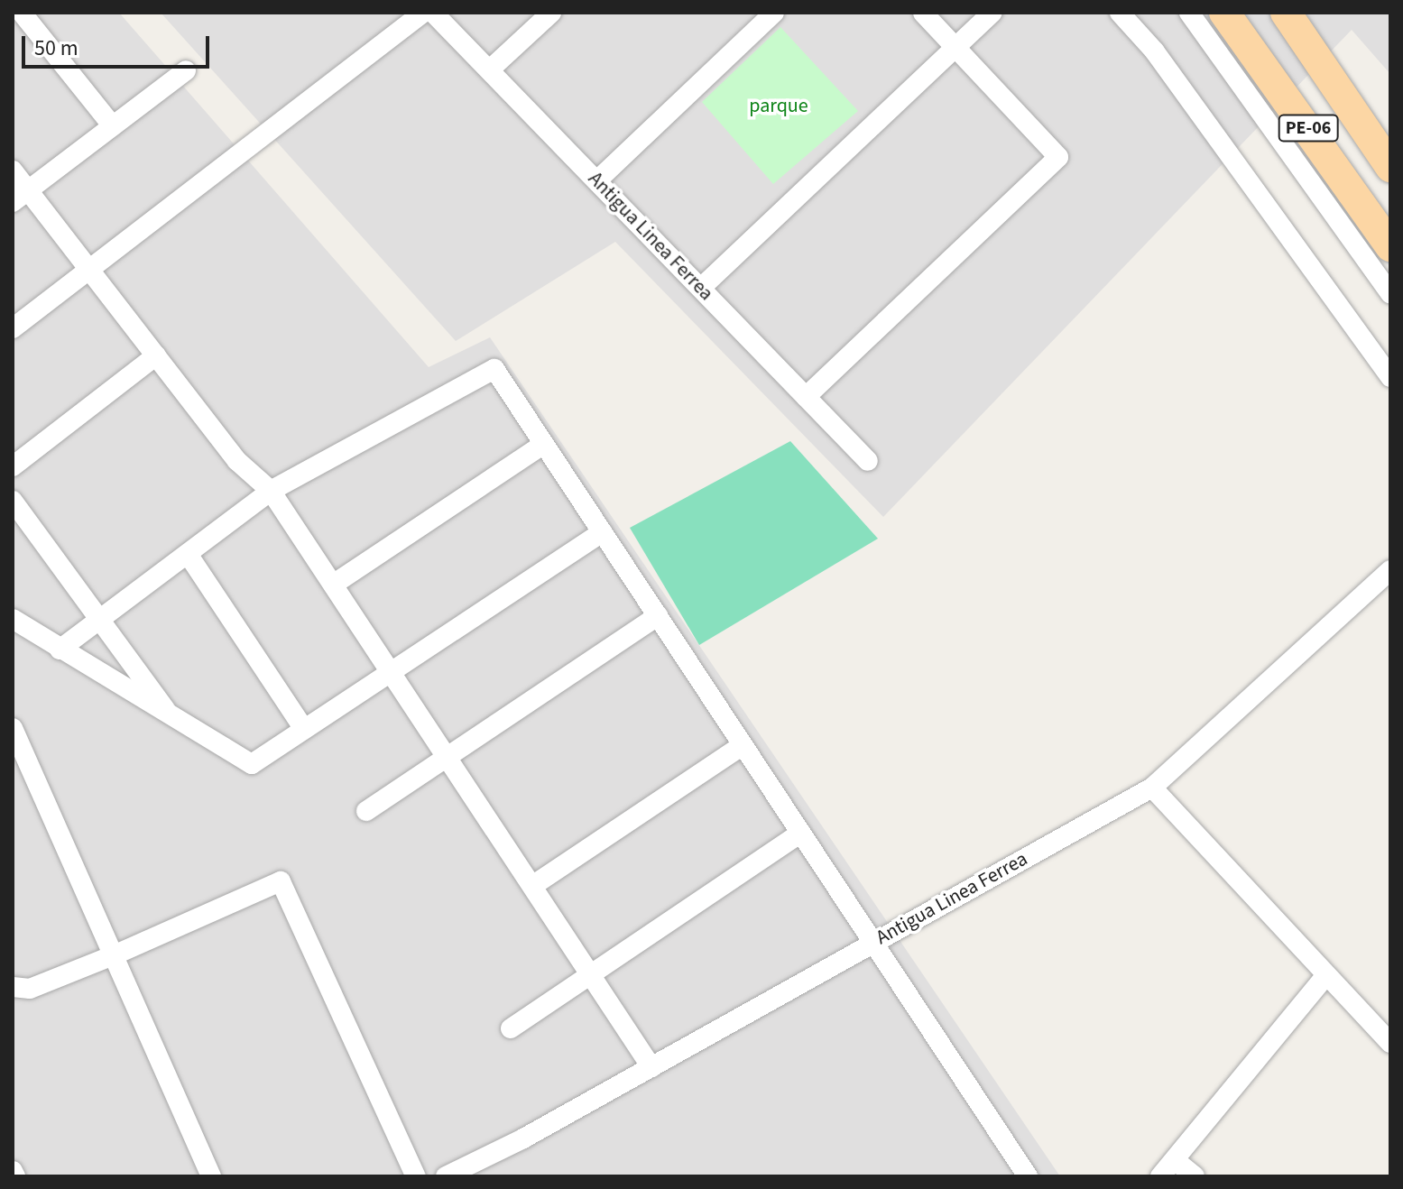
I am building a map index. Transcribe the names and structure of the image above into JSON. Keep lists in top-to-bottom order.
{
  "streets": {
    "main road": ["PE-06"],
    "street": ["Antigua Linea Ferrea"]
  },
  "parks": ["parque"],
  "scale_bar": "50 m"
}
